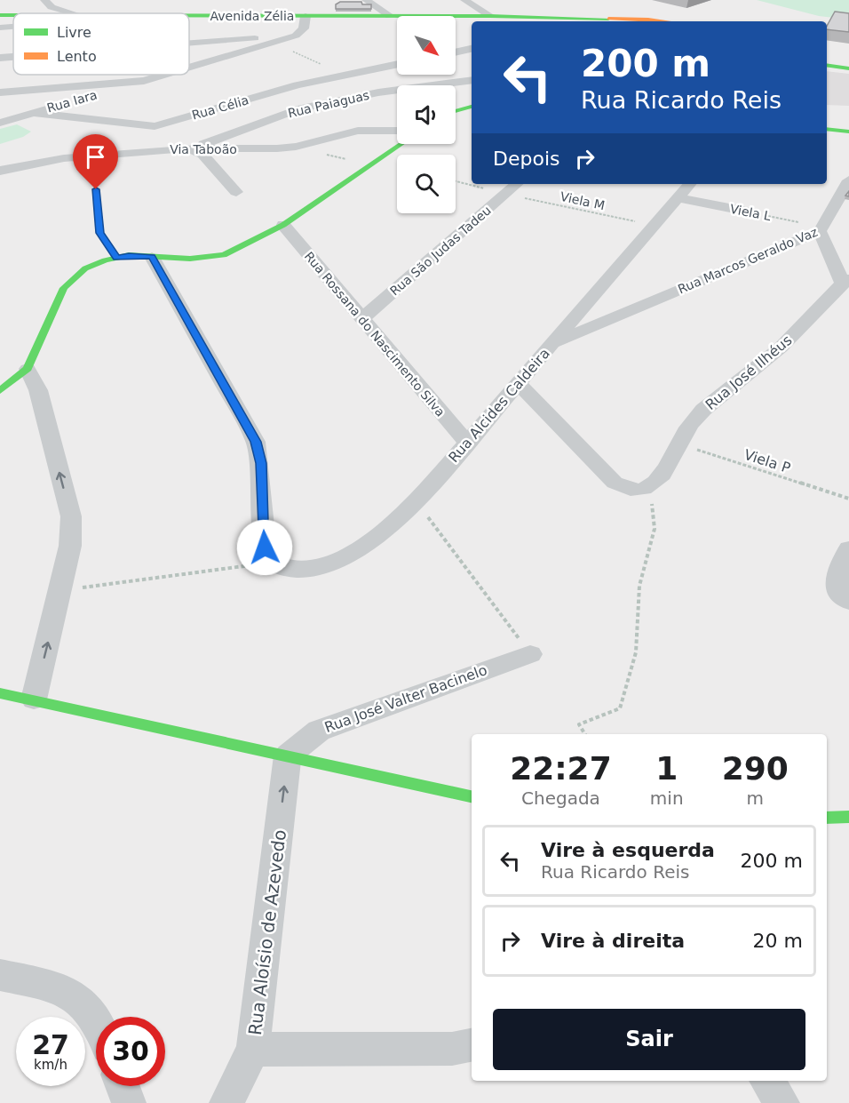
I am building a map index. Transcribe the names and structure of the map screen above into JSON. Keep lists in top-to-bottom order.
{
  "streets": {
    "main road": ["Avenida Zélia"],
    "street": [
      "Rua Iara",
      "Rua Paiaguas",
      "Rua Célia",
      "Via Taboão",
      "Viela L",
      "Rua São Judas Tadeu",
      "Rua Marcos Geraldo Vaz",
      "Rua Rossana do Nascimento Silva",
      "Rua José Ilhéus",
      "Rua Alcides Caldeira",
      "Rua José Valter Bacinelo",
      "Rua Aloísio de Azevedo"
    ],
    "path": ["Viela M", "Viela P"]
  },
  "crossings": [
    ["Rua Iara", "Rua Célia"],
    ["Rua Paiaguas", "Via Taboão"],
    ["Viela M", "Rua São Judas Tadeu"],
    ["Viela M", "Rua Alcides Caldeira"],
    ["Viela L", "Rua Marcos Geraldo Vaz"],
    ["Viela L", "Rua Alcides Caldeira"],
    ["Rua São Judas Tadeu", "Rua Rossana do Nascimento Silva"],
    ["Rua Marcos Geraldo Vaz", "Rua Alcides Caldeira"],
    ["Rua Rossana do Nascimento Silva", "Rua Alcides Caldeira"],
    ["Rua José Ilhéus", "Viela P"],
    ["Rua José Valter Bacinelo", "Rua Aloísio de Azevedo"]
  ],
  "one_way": ["Rua Aloísio de Azevedo"],
  "legend": ["Livre", "Lento"],
  "north": "bottom right",
  "page": {
    "turn": ["200 m", "Rua Ricardo Reis"],
    "then": "Depois",
    "eta": [
      "22:27",
      "Chegada",
      "1",
      "min",
      "290",
      "m"
    ],
    "list": [
      {
        "name": "Vire à esquerda",
        "note": "Rua Ricardo Reis",
        "value": "200 m"
      },
      {
        "name": "Vire à direita",
        "value": "20 m"
      }
    ],
    "buttons": "Sair",
    "speed": "27 km/h",
    "limit": "30"
  }
}
